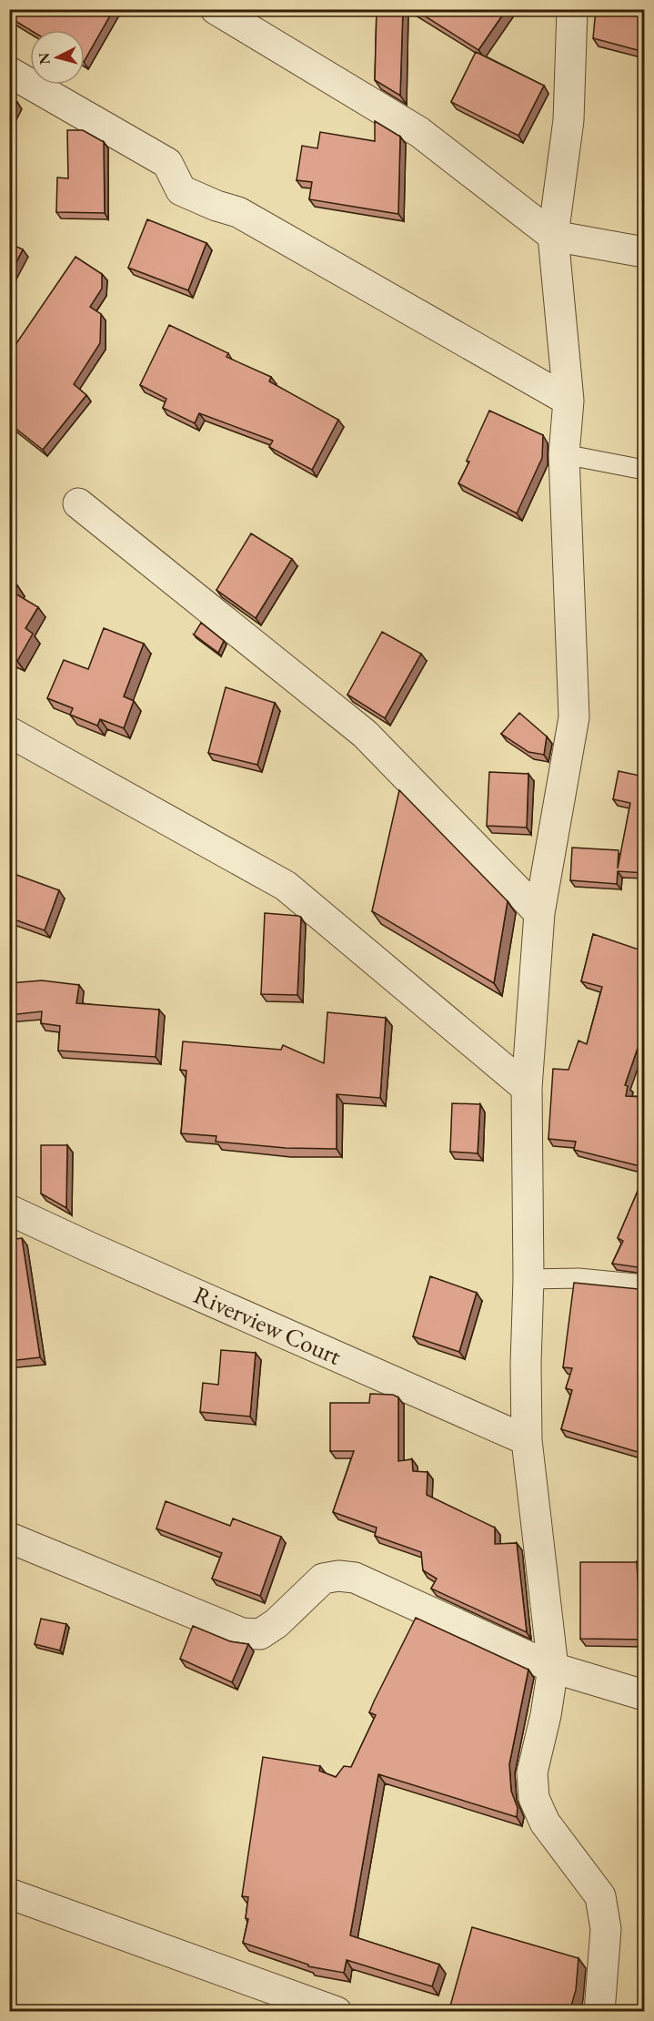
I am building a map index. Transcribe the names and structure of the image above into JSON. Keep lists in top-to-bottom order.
{
  "streets": {
    "street": ["Riverview Court"]
  },
  "north": "left"
}
